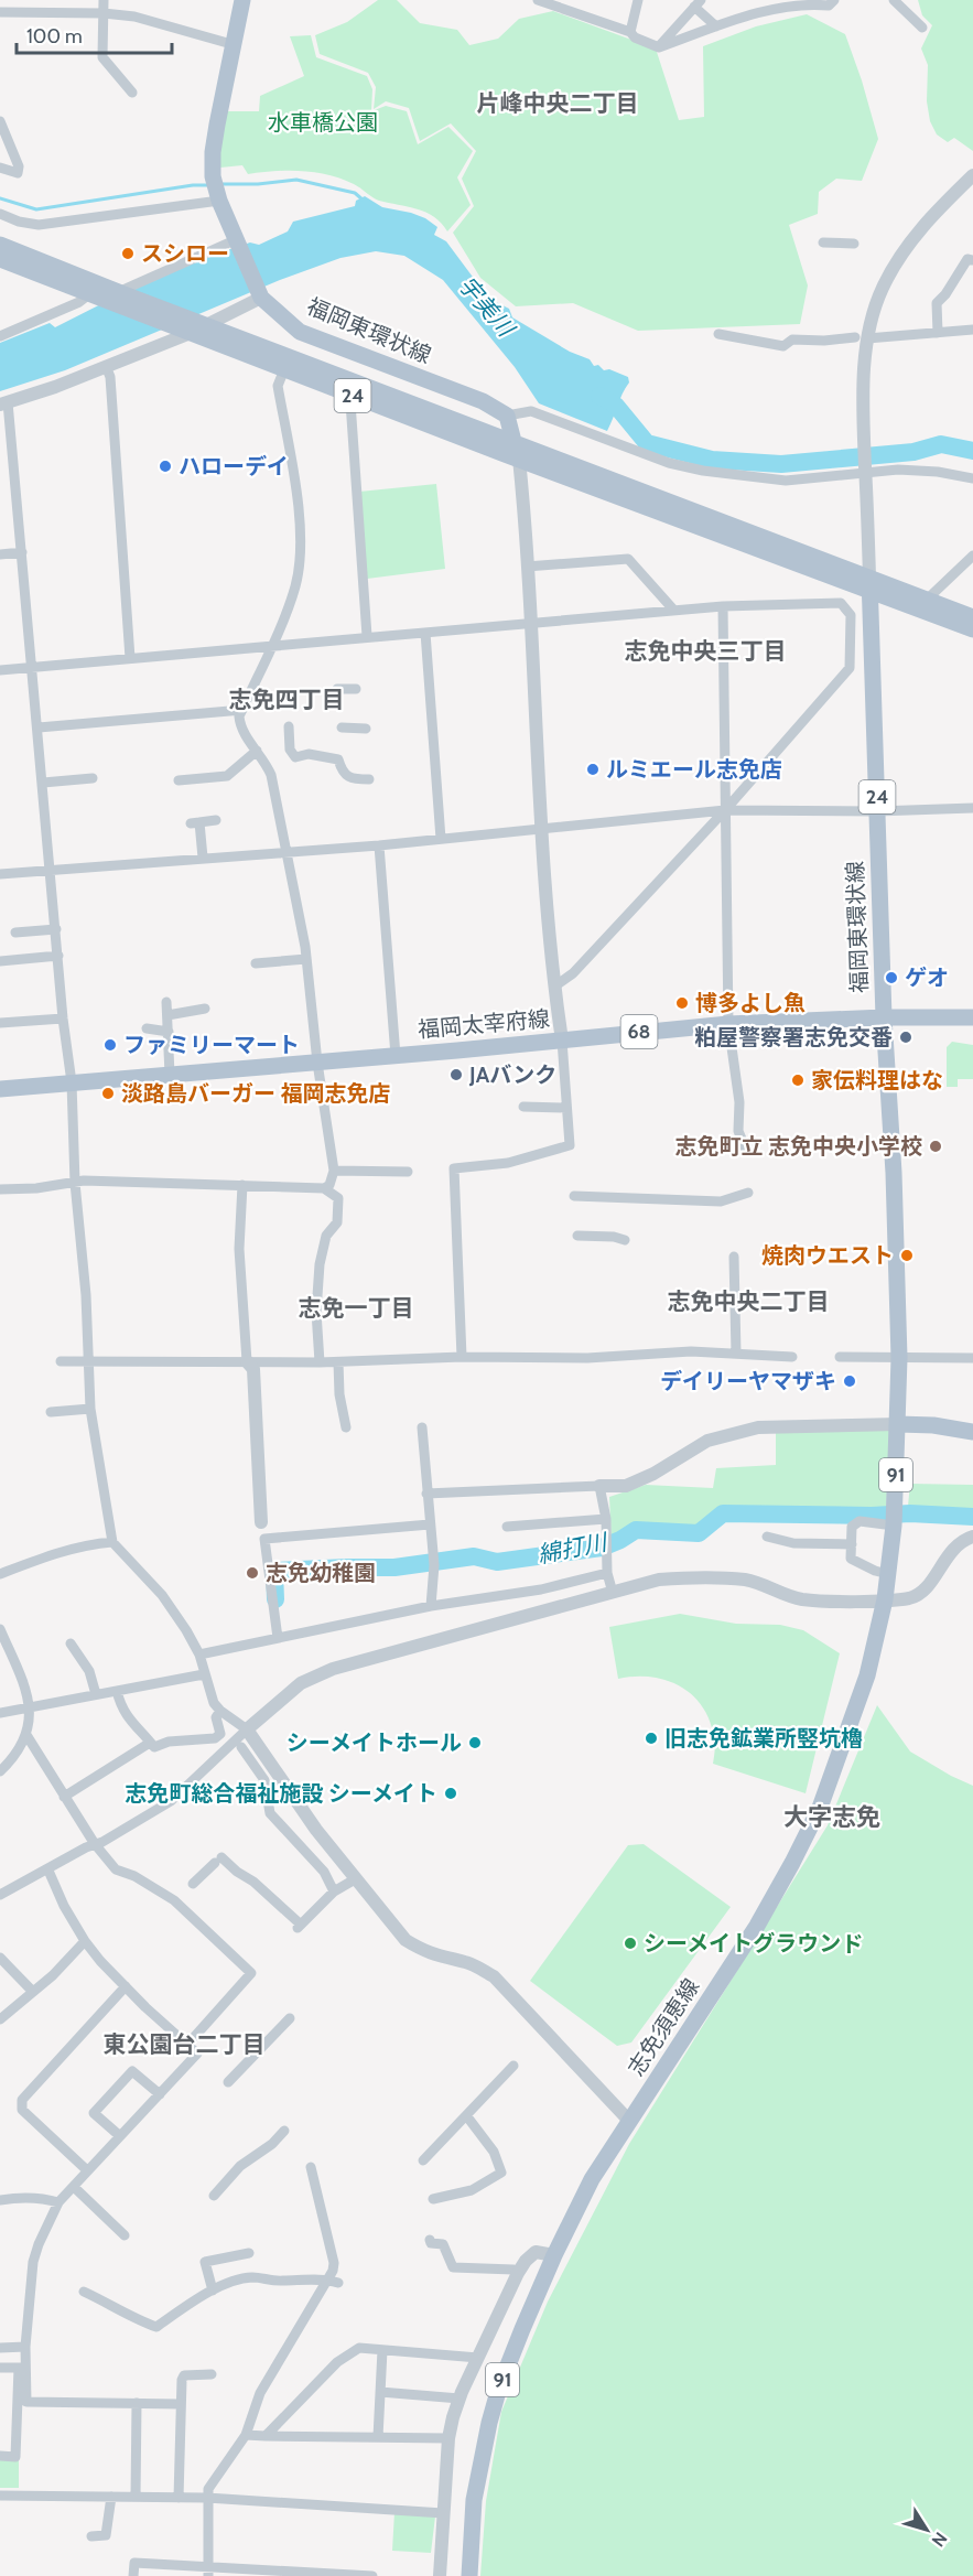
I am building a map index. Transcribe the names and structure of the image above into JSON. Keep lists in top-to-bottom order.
{
  "streets": {
    "main road": [
      "福岡東環状線",
      "24",
      "福岡太宰府線",
      "68",
      "91",
      "志免須恵線"
    ]
  },
  "crossings": [
    ["福岡東環状線", "24"],
    ["福岡東環状線", "福岡太宰府線"],
    ["福岡東環状線", "志免須恵線"]
  ],
  "districts": [
    "片峰中央二丁目",
    "志免中央三丁目",
    "志免四丁目",
    "志免中央二丁目",
    "志免一丁目",
    "大字志免",
    "東公園台二丁目"
  ],
  "water": ["宇美川", "綿打川"],
  "parks": ["水車橋公園"],
  "places": [
    "スシロー",
    "ハローデイ",
    "ルミエール志免店",
    "ゲオ",
    "博多よし魚",
    "粕屋警察署志免交番",
    "ファミリーマート",
    "JAバンク",
    "家伝料理はな",
    "淡路島バーガー 福岡志免店",
    "志免町立 志免中央小学校",
    "焼肉ウエスト",
    "デイリーヤマザキ",
    "志免幼稚園",
    "旧志免鉱業所竪坑櫓",
    "シーメイトホール",
    "志免町総合福祉施設 シーメイト",
    "シーメイトグラウンド"
  ],
  "scale_bar": "100 m",
  "north": "bottom right"
}
